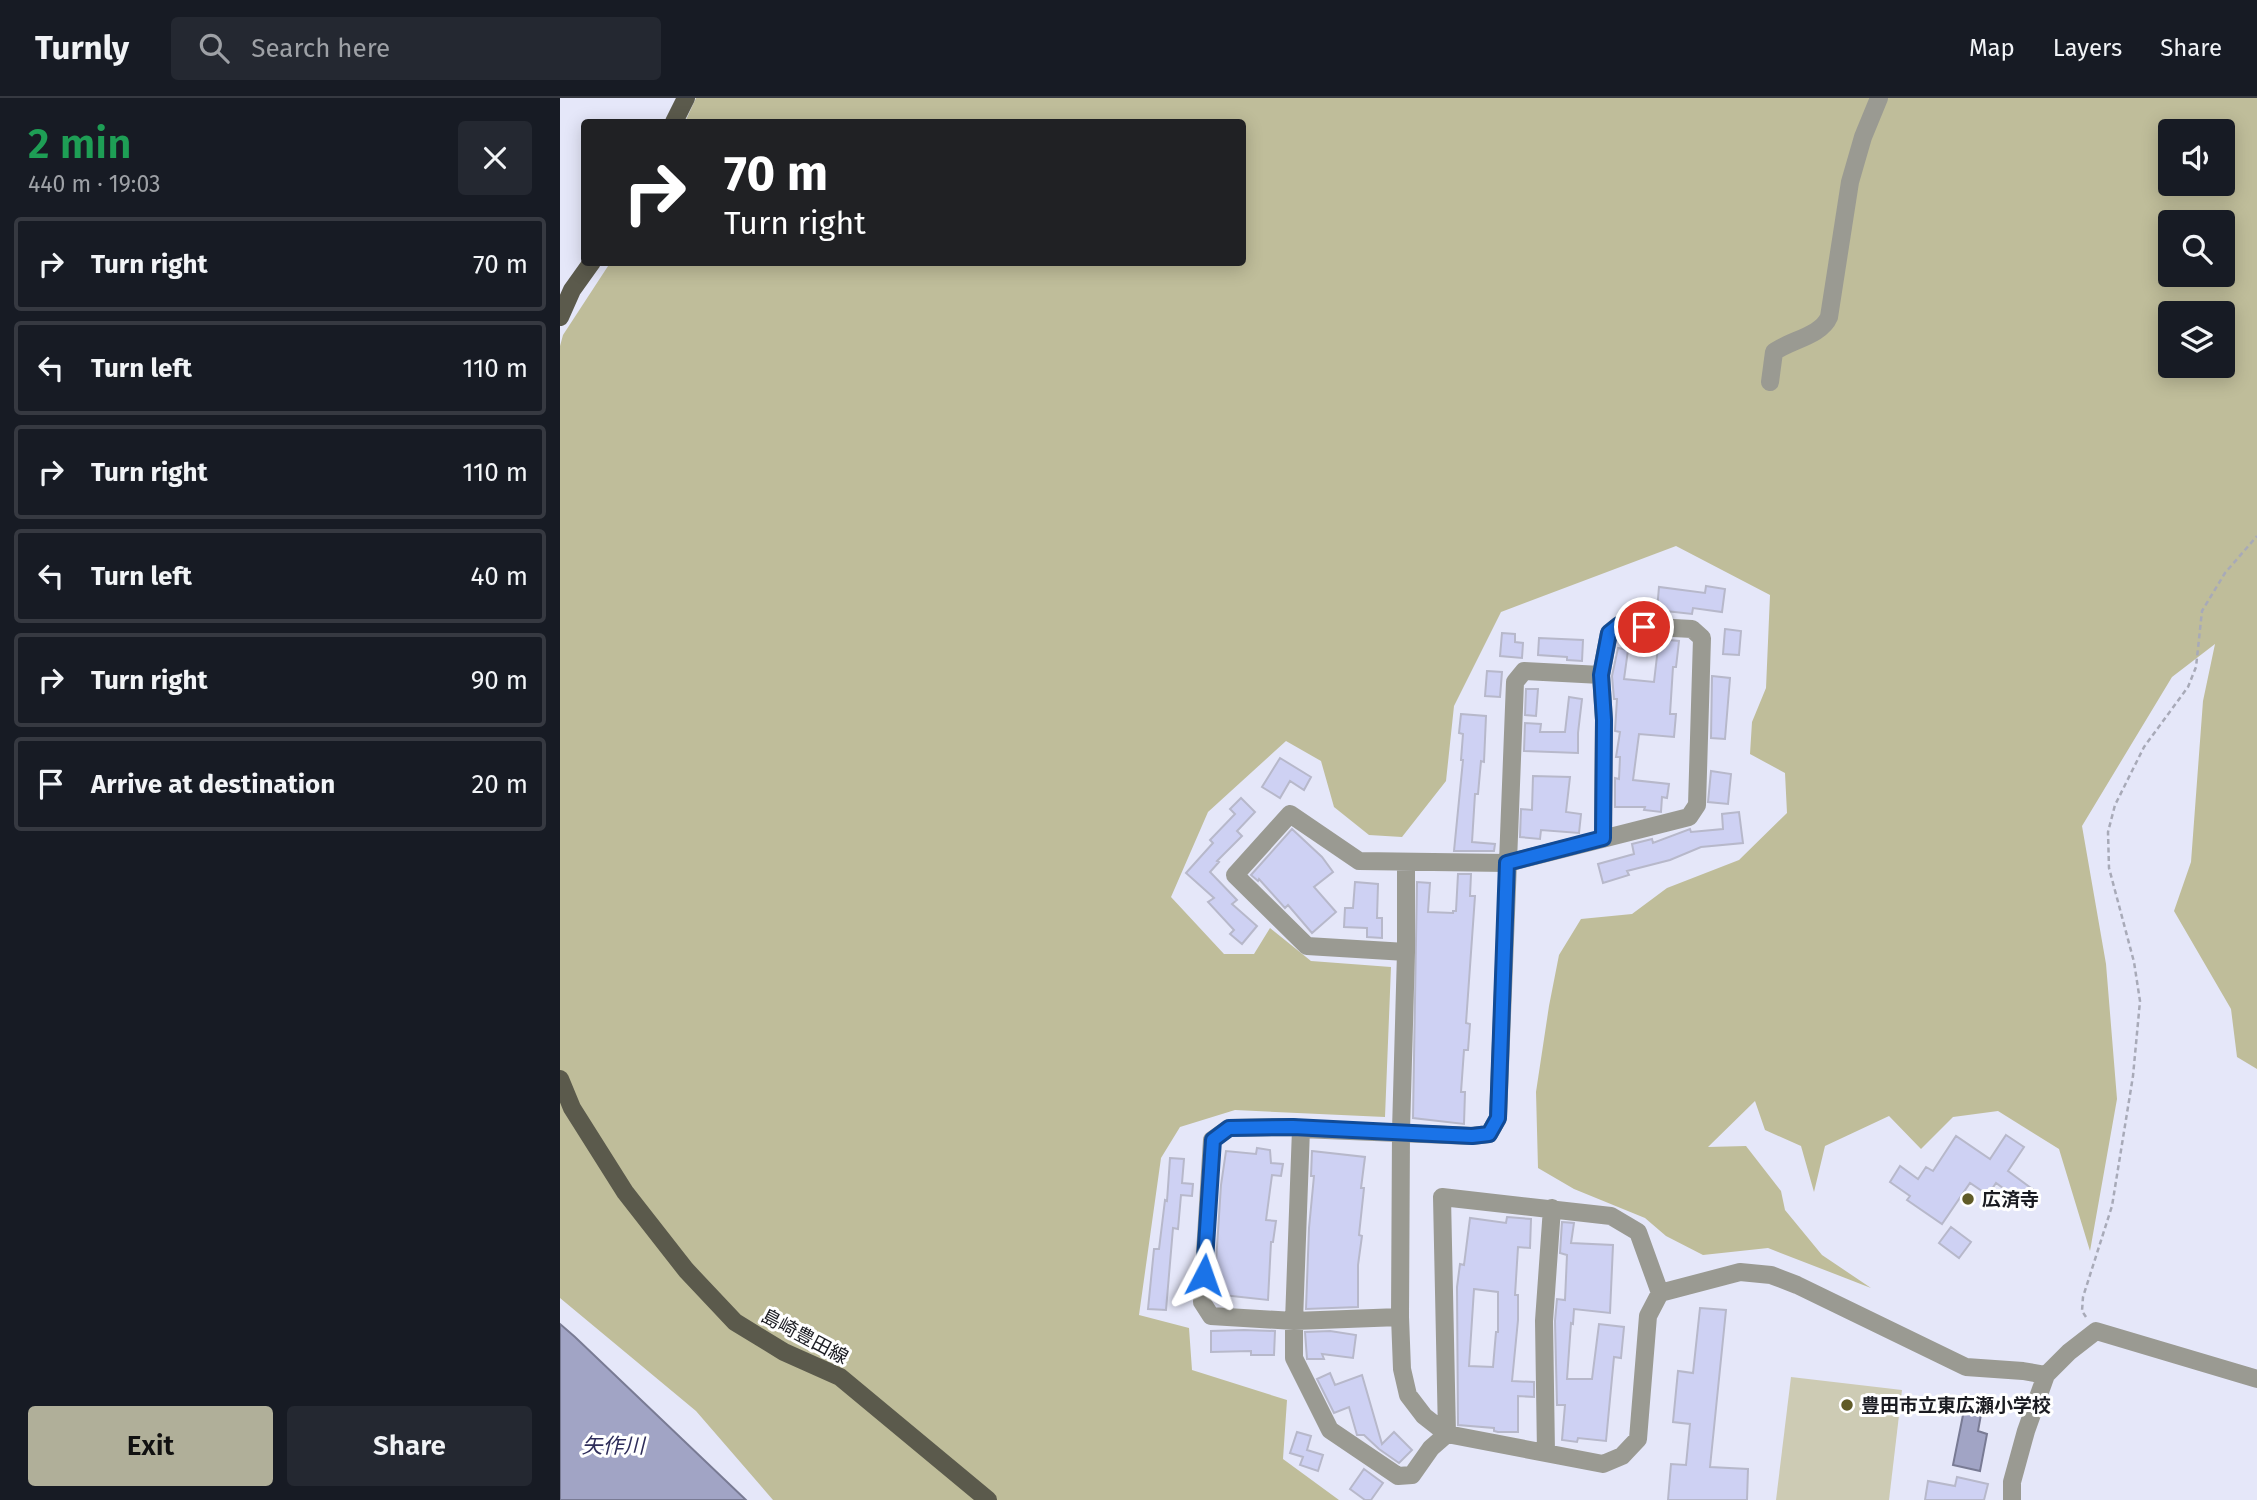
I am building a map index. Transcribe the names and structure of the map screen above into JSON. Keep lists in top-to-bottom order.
{
  "streets": {
    "main road": ["島崎豊田線"]
  },
  "water": ["矢作川"],
  "places": ["広済寺", "豊田市立東広瀬小学校"],
  "page": {
    "header": "Turnly",
    "search": "Search here",
    "nav": ["Map", "Layers", "Share"],
    "heading": ["2 min", "440 m · 19:03"],
    "turn": ["70 m", "Turn right"],
    "list": [
      {
        "name": "Turn right",
        "value": "70 m"
      },
      {
        "name": "Turn left",
        "value": "110 m"
      },
      {
        "name": "Turn right",
        "value": "110 m"
      },
      {
        "name": "Turn left",
        "value": "40 m"
      },
      {
        "name": "Turn right",
        "value": "90 m"
      },
      {
        "name": "Arrive at destination",
        "value": "20 m"
      }
    ],
    "buttons": ["Exit", "Share"]
  }
}
